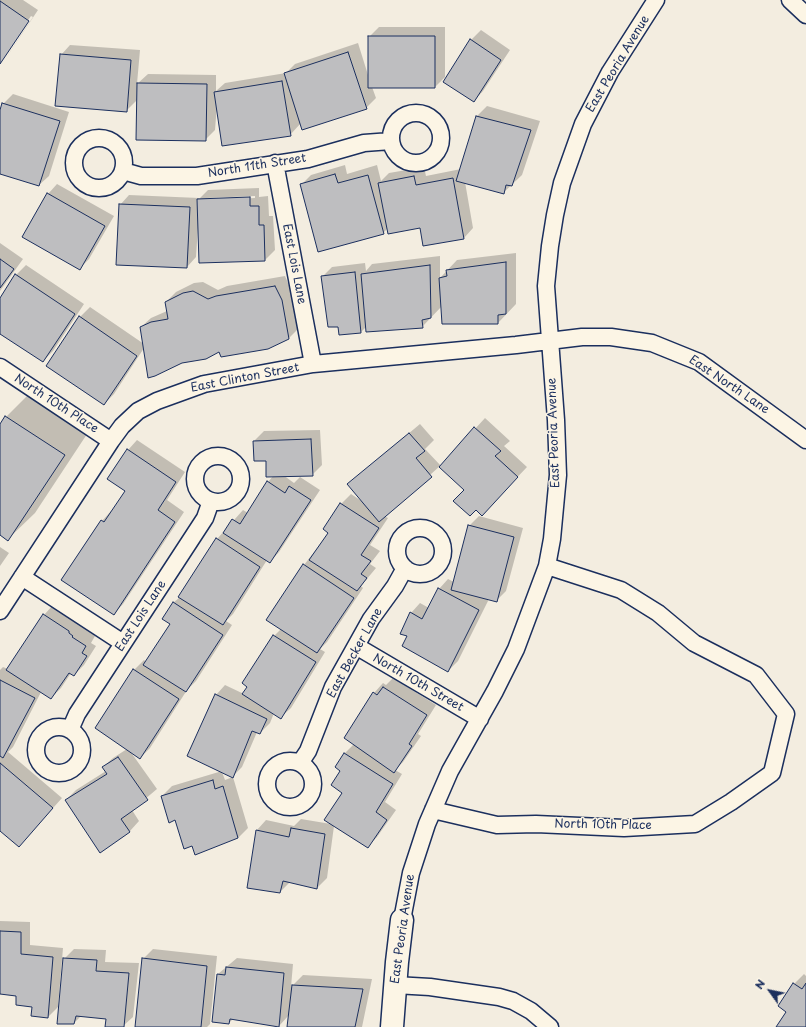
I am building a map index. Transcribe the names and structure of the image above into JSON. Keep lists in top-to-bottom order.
{
  "streets": {
    "street": [
      "East Peoria Avenue",
      "North 11th Street",
      "East Lois Lane",
      "East Clinton Street",
      "East North Lane",
      "North 10th Place",
      "East Becker Lane",
      "North 10th Street"
    ]
  },
  "crossings": [
    ["East Peoria Avenue", "East Clinton Street"],
    ["East Peoria Avenue", "East North Lane"],
    ["East Peoria Avenue", "North 10th Place"],
    ["East Peoria Avenue", "North 10th Street"],
    ["North 11th Street", "East Lois Lane"],
    ["East Lois Lane", "East Clinton Street"],
    ["East Clinton Street", "East North Lane"],
    ["East Clinton Street", "North 10th Place"],
    ["East Becker Lane", "North 10th Street"]
  ],
  "north": "top left"
}
